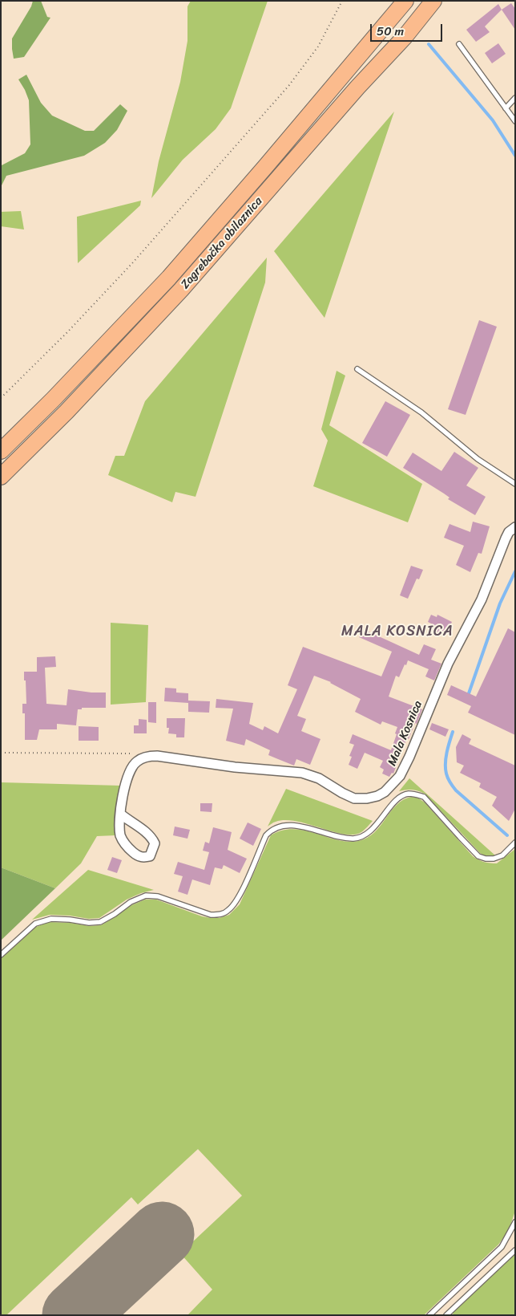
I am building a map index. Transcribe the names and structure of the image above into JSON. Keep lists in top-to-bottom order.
{
  "streets": {
    "highway": ["Zagrebačka obilaznica"],
    "street": ["Mala Kosnica"]
  },
  "districts": ["MALA KOSNICA"],
  "scale_bar": "50 m"
}
